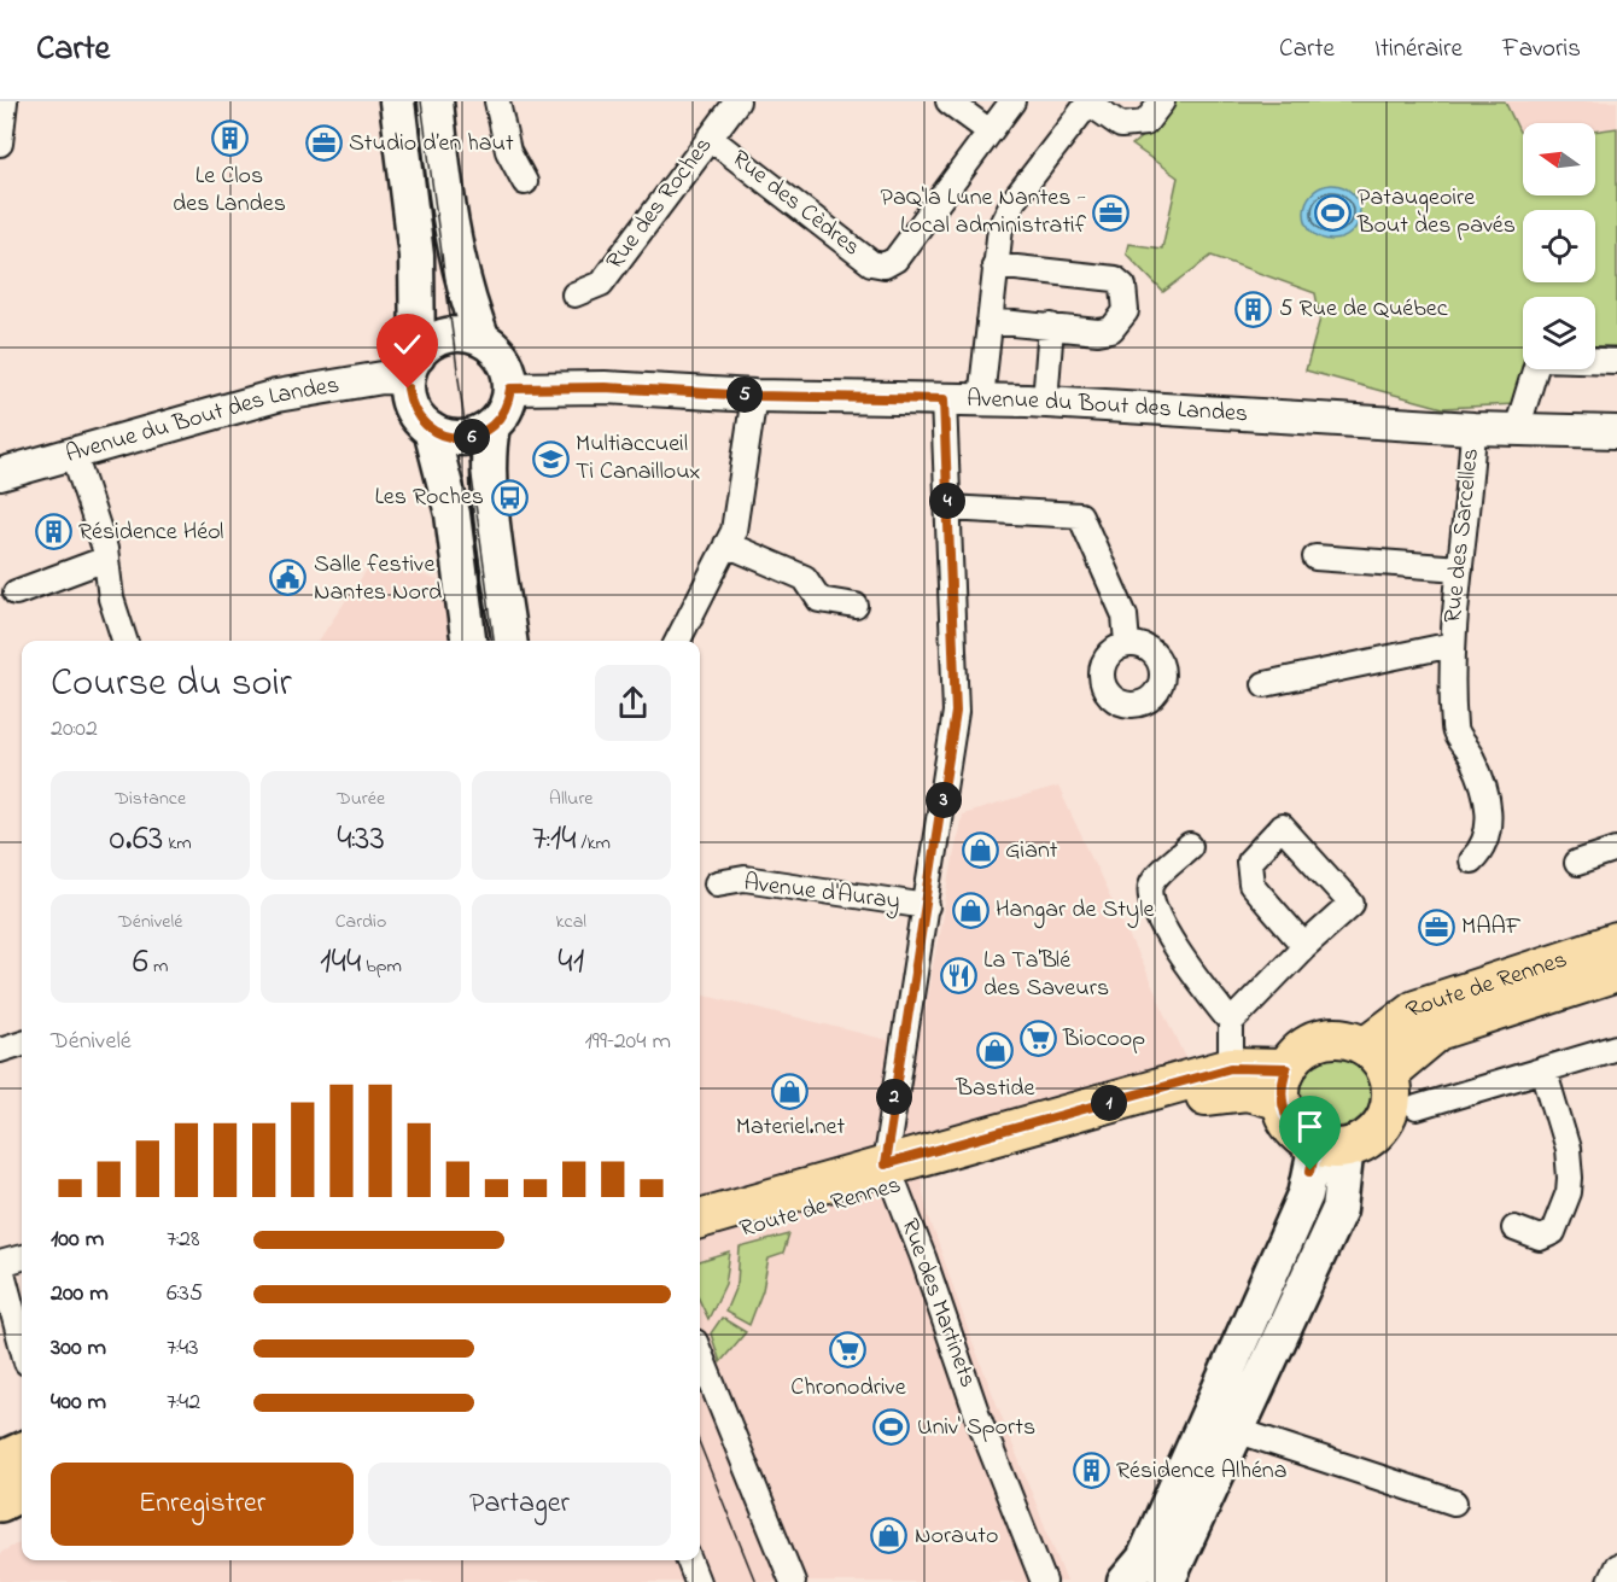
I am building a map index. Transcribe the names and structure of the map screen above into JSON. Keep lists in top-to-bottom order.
{
  "streets": {
    "main road": ["Route de Rennes"],
    "street": [
      "Rue des Roches",
      "Rue des Cèdres",
      "Avenue du Bout des Landes",
      "Rue des Sarcelles",
      "Avenue d'Auray",
      "Rue des Martinets"
    ]
  },
  "crossings": [
    ["Rue des Roches", "Rue des Cèdres"],
    ["Avenue du Bout des Landes", "Rue des Sarcelles"],
    ["Route de Rennes", "Rue des Martinets"]
  ],
  "places": {
    "building": [
      "Le Clos des Landes",
      "5 Rue de Québec",
      "Résidence Héol",
      "Résidence Alhéna"
    ],
    "office": ["Studio d’en haut", "PaQ'la Lune Nantes - Local administratif", "MAAF"],
    "sports": ["Pataugeoire Bout des pavés", "Univ' Sports"],
    "school or university": ["Multiaccueil Ti Canailloux"],
    "bus stop": ["Les Roches"],
    "public building": ["Salle festive Nantes Nord"],
    "shop": [
      "Giant",
      "Hangar de Style",
      "Bastide",
      "Materiel.net",
      "Norauto"
    ],
    "restaurant": ["La Ta'Blé des Saveurs"],
    "supermarket": ["Biocoop", "Chronodrive"]
  },
  "north": "left",
  "page": {
    "header": "Carte",
    "nav": ["Carte", "Itinéraire", "Favoris"],
    "pins": [
      "5",
      "6",
      "4",
      "3",
      "2",
      "1"
    ],
    "heading": ["Course du soir", "20:02"],
    "stats": [
      ["Distance", "0.63 km"],
      ["Durée", "4:33"],
      ["Allure", "7:14 /km"],
      ["Dénivelé", "6 m"],
      ["Cardio", "144 bpm"],
      ["kcal", "41"]
    ],
    "chart": ["Dénivelé", "199–204 m"],
    "list": [
      {
        "name": "100 m",
        "note": "7:28"
      },
      {
        "name": "200 m",
        "note": "6:35"
      },
      {
        "name": "300 m",
        "note": "7:43"
      },
      {
        "name": "400 m",
        "note": "7:42"
      }
    ],
    "buttons": ["Enregistrer", "Partager"]
  }
}
